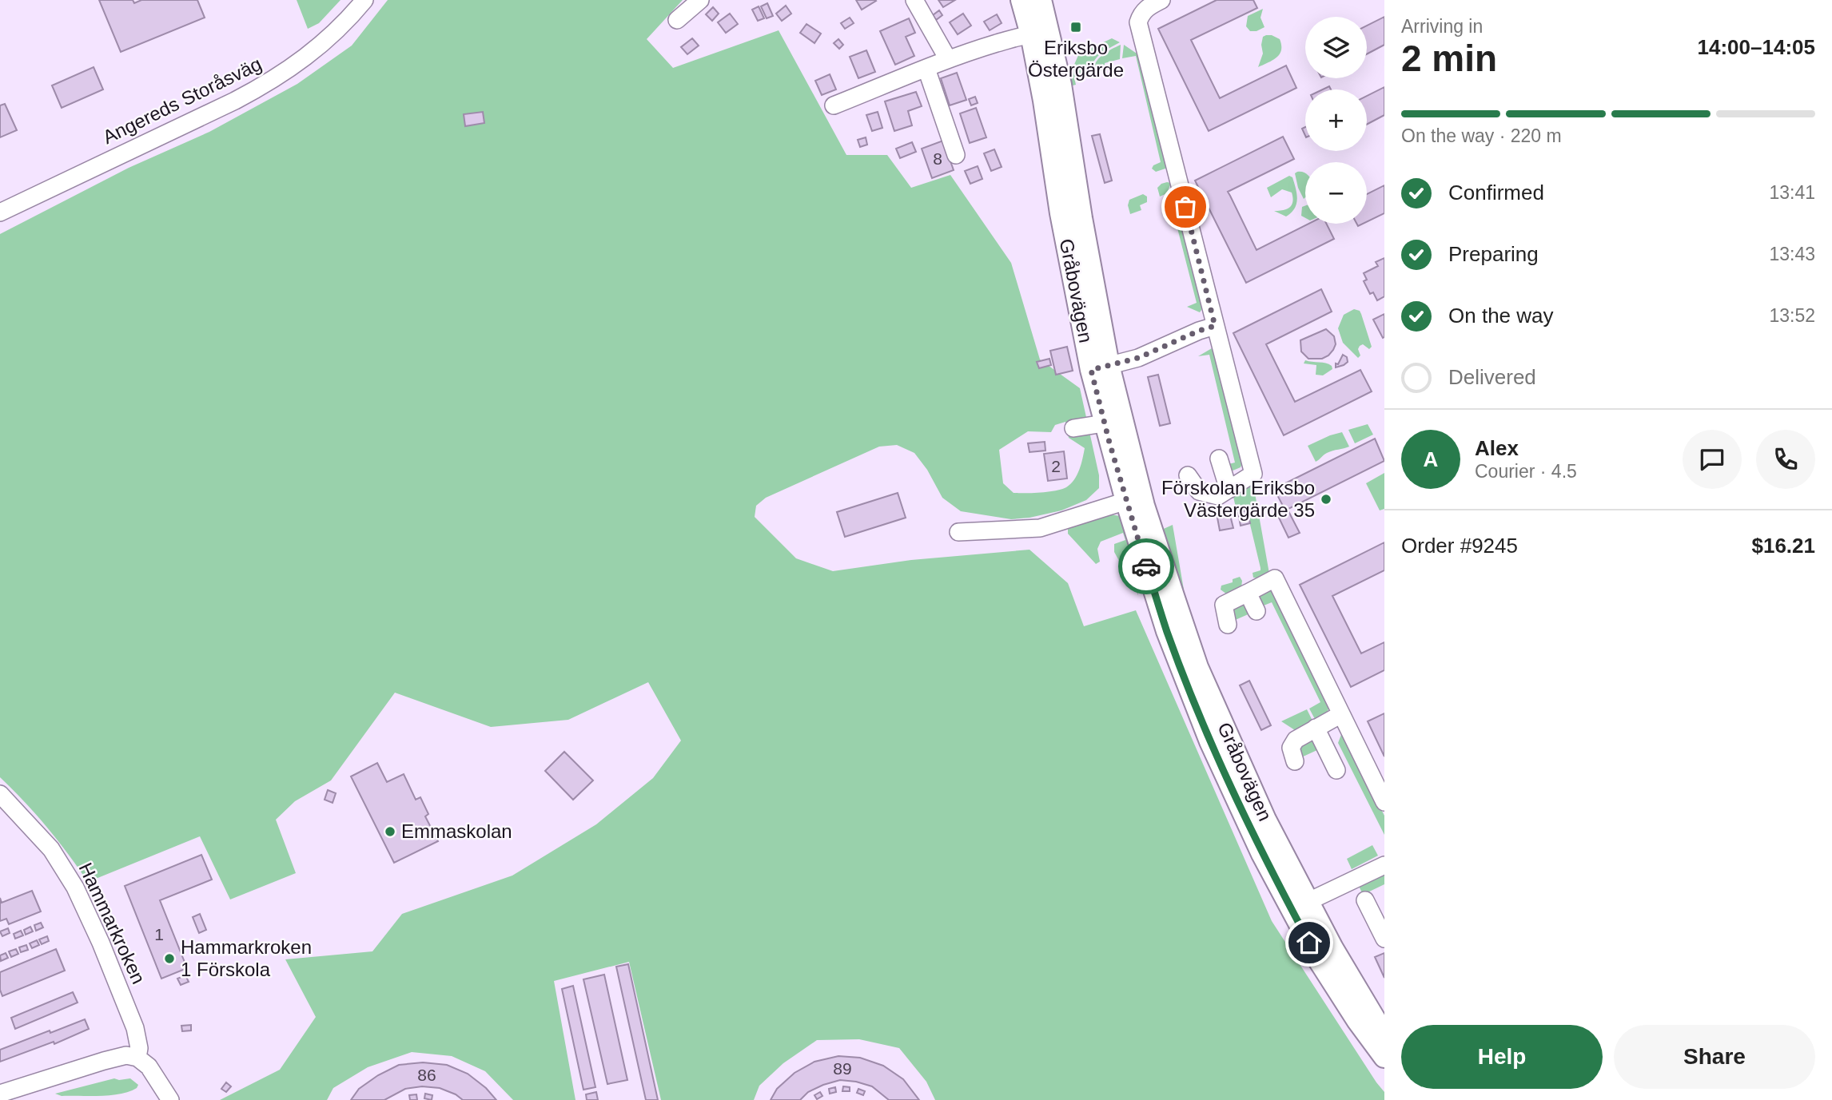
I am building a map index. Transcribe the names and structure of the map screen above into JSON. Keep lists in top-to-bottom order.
{
  "streets": {
    "main road": ["Gråbovägen"],
    "street": ["Angereds Storåsväg", "Hammarkroken"]
  },
  "places": {
    "transit": ["Eriksbo Östergärde"],
    "other": ["Förskolan Eriksbo Västergärde 35", "Emmaskolan", "Hammarkroken 1 Förskola"]
  },
  "house_numbers": [
    "8",
    "2",
    "1",
    "89",
    "86"
  ],
  "page": {
    "heading": ["2 min", "Arriving in", "14:00–14:05"],
    "panel": [
      "Alex",
      "Courier · 4.5",
      "Order #9245",
      "$16.21"
    ],
    "map_buttons": ["+", "−"],
    "bar": "On the way · 220 m",
    "list": [
      ["Confirmed", "13:41"],
      ["Preparing", "13:43"],
      ["On the way", "13:52"],
      "Delivered"
    ],
    "round": "A",
    "buttons": ["Help", "Share"]
  }
}
